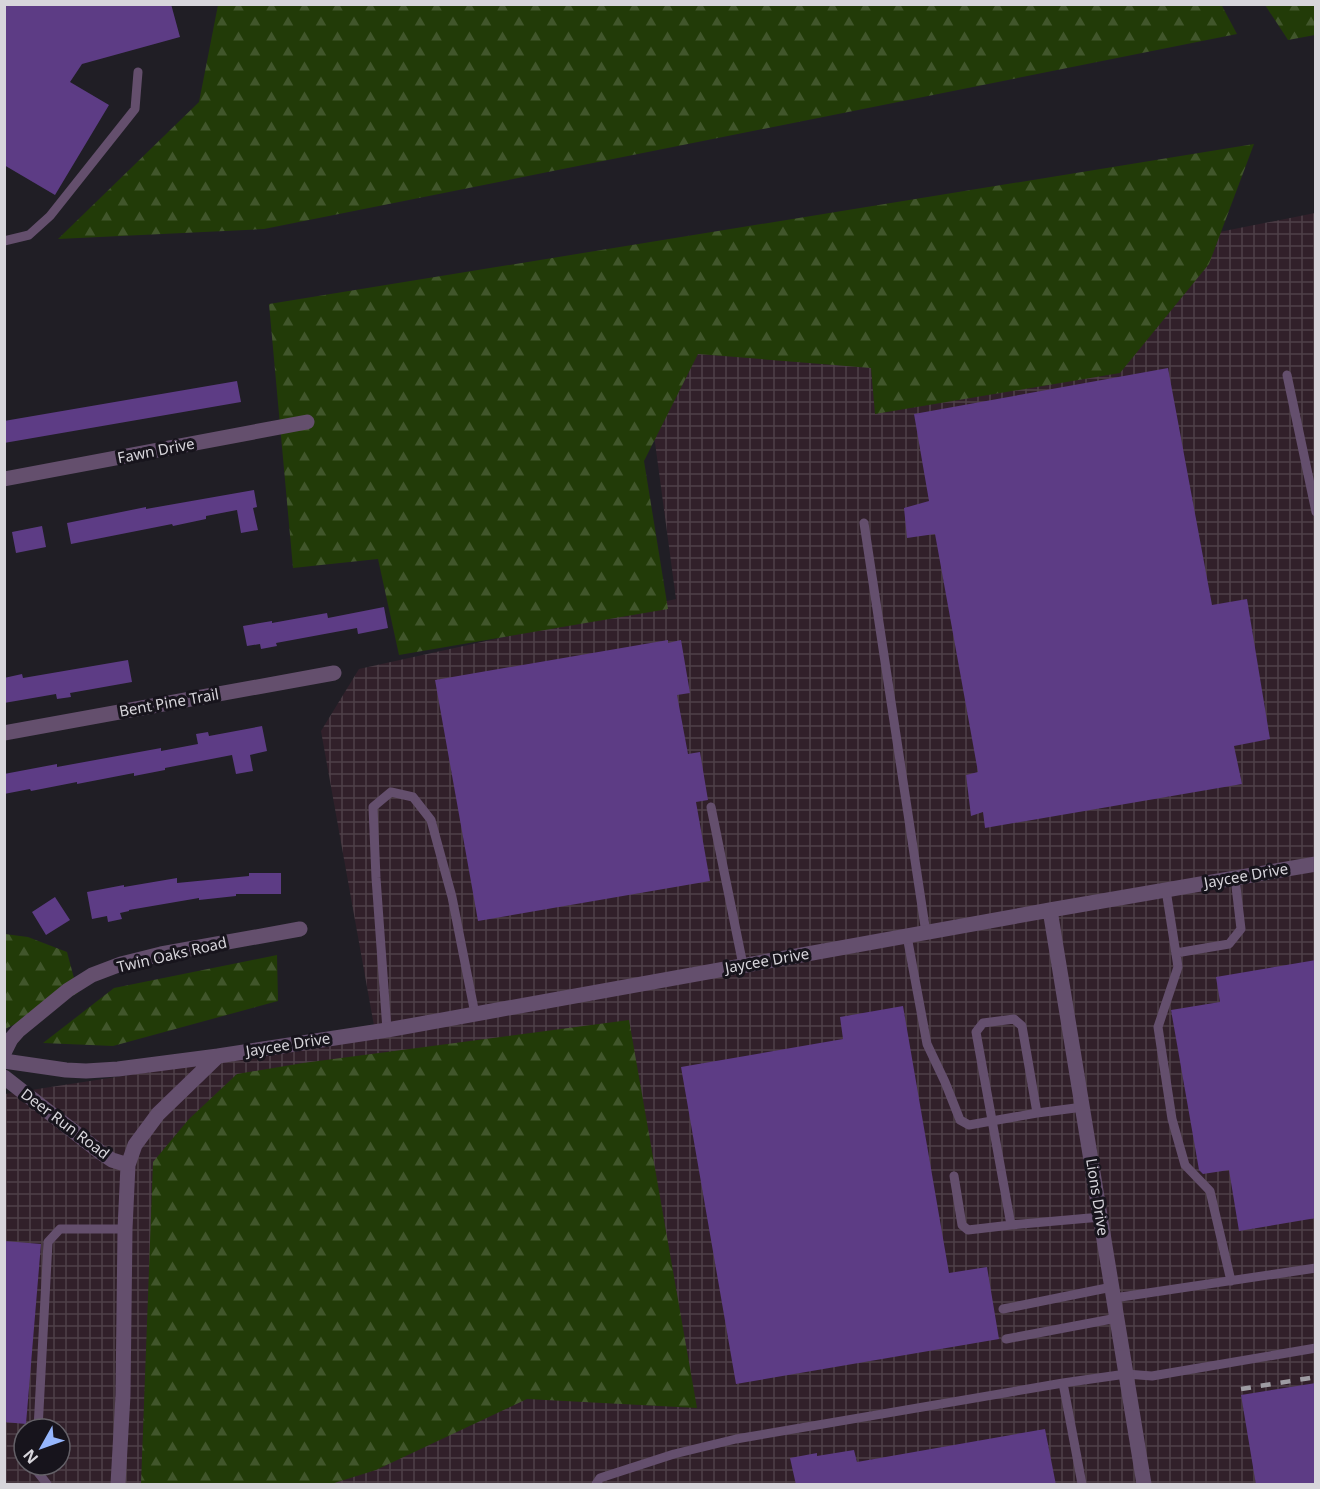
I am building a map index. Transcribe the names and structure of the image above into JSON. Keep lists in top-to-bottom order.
{
  "streets": {
    "street": [
      "Fawn Drive",
      "Bent Pine Trail",
      "Jaycee Drive",
      "Twin Oaks Road",
      "Deer Run Road",
      "Lions Drive"
    ]
  },
  "crossings": [
    ["Jaycee Drive", "Lions Drive"]
  ],
  "north": "bottom left"
}
